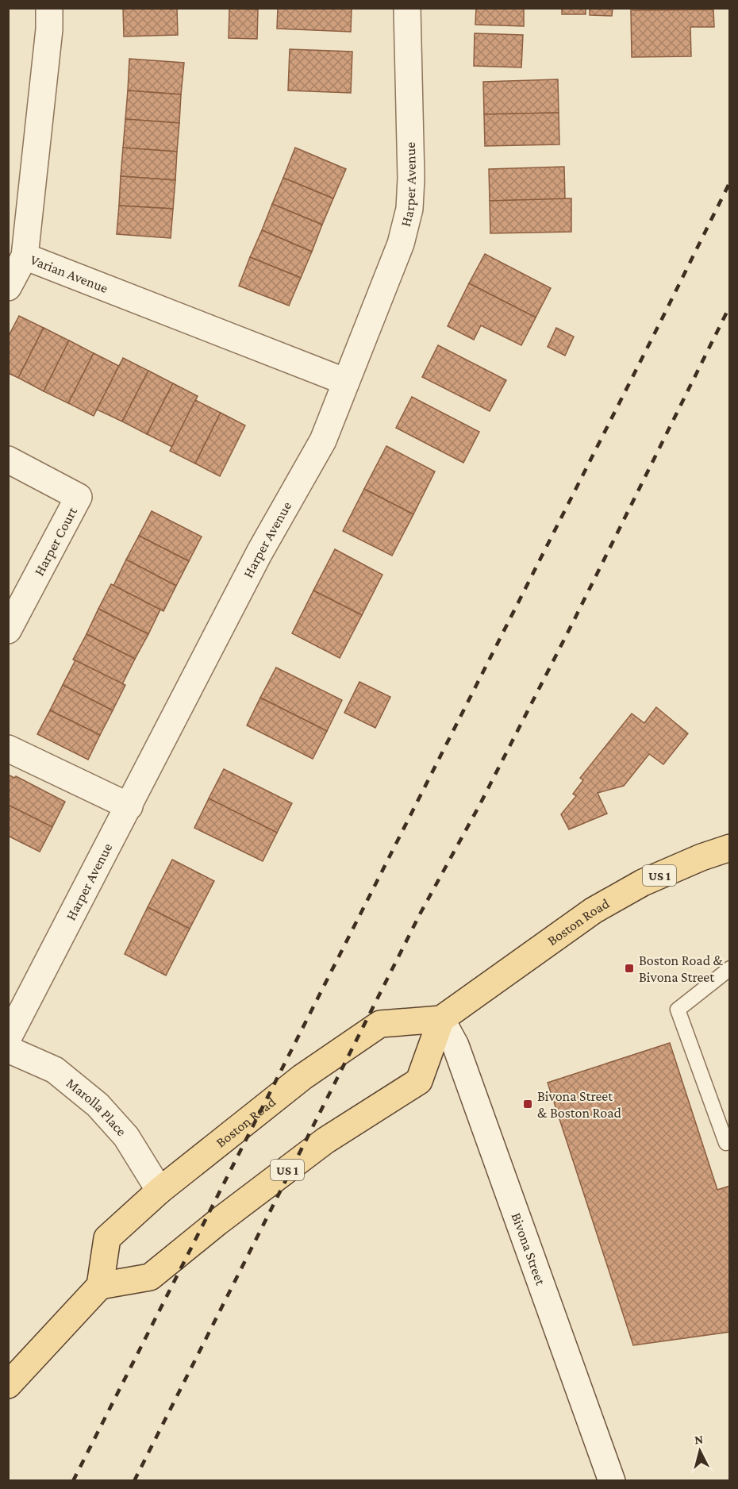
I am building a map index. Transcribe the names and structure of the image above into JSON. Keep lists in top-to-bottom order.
{
  "streets": {
    "main road": ["US 1", "Boston Road"],
    "street": [
      "Harper Avenue",
      "Varian Avenue",
      "Harper Court",
      "Marolla Place",
      "Bivona Street"
    ]
  },
  "crossings": [
    ["Harper Avenue", "Varian Avenue"],
    ["US 1", "Boston Road"],
    ["US 1", "Bivona Street"],
    ["Boston Road", "Marolla Place"],
    ["Boston Road", "Bivona Street"]
  ],
  "places": {
    "transit": ["Boston Road & Bivona Street", "Bivona Street & Boston Road"]
  },
  "north": "top"
}
